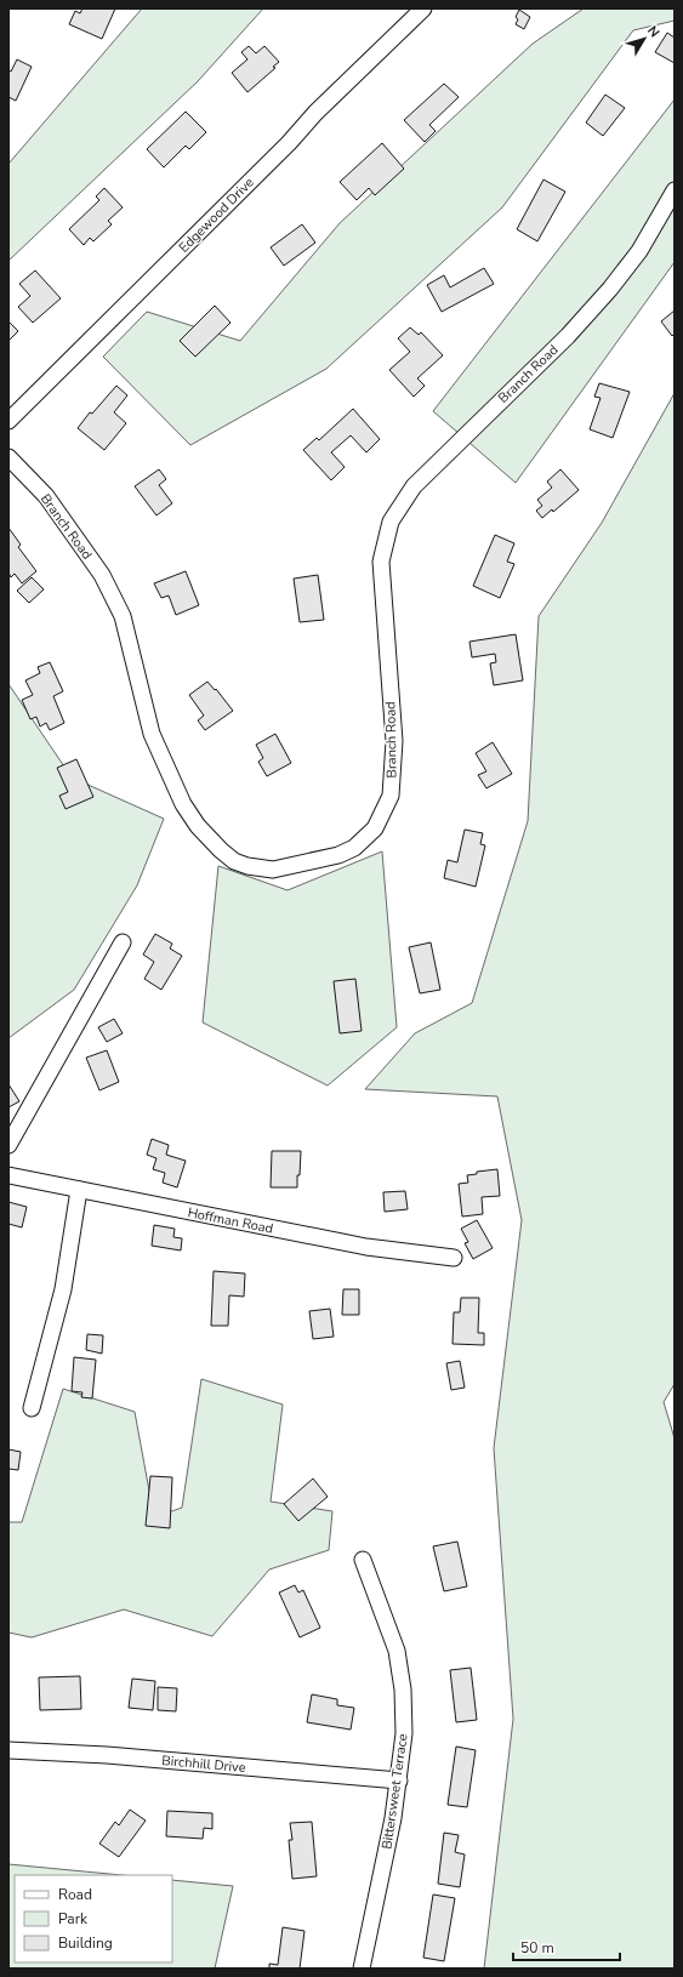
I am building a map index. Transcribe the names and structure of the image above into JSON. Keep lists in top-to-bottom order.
{
  "streets": {
    "street": [
      "Edgewood Drive",
      "Branch Road",
      "Hoffman Road",
      "Birchhill Drive",
      "Bittersweet Terrace"
    ]
  },
  "crossings": [
    ["Birchhill Drive", "Bittersweet Terrace"]
  ],
  "legend": ["Road", "Park", "Building"],
  "scale_bar": "50 m",
  "north": "top right"
}
